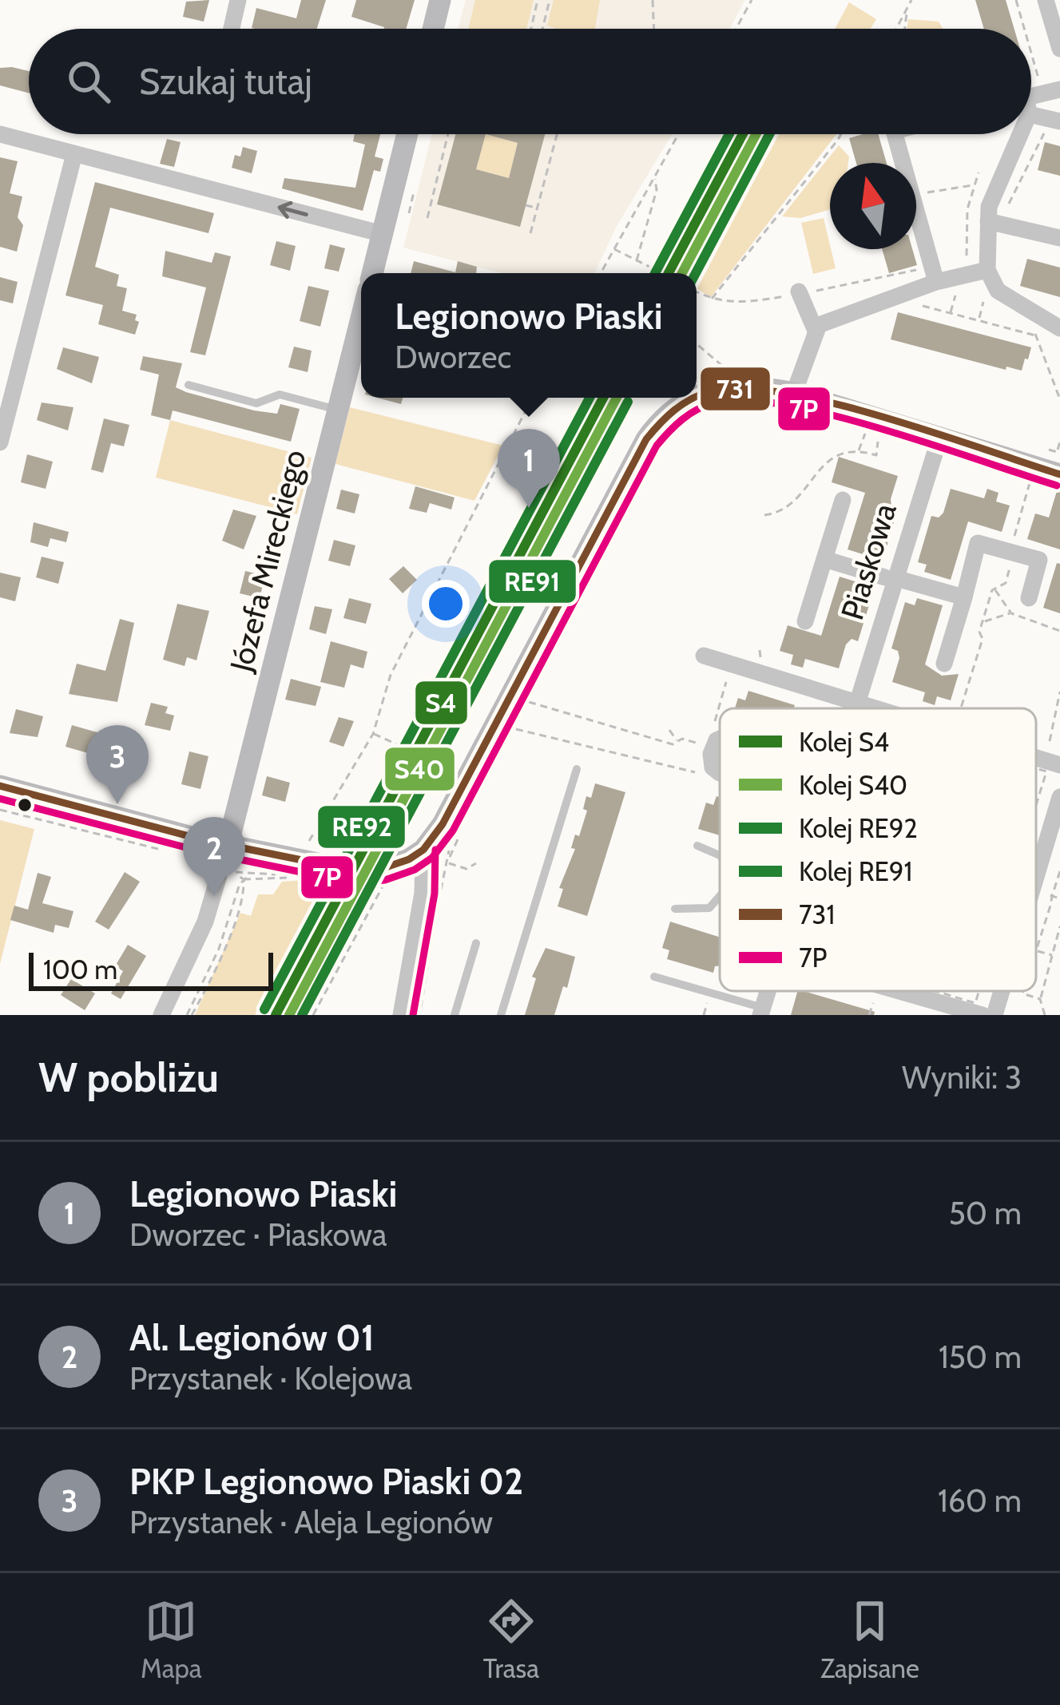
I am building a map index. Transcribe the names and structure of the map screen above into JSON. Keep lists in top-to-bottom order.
{
  "streets": {
    "street": ["Józefa Mireckiego", "Piaskowa"]
  },
  "lines": [
    "rail line S4",
    "rail line S40",
    "rail line RE92",
    "rail line RE91",
    "transit line 731",
    "transit line 7P"
  ],
  "legend": [
    "Kolej S4",
    "Kolej S40",
    "Kolej RE92",
    "Kolej RE91",
    "731",
    "7P"
  ],
  "scale_bar": "100 m",
  "north": "top",
  "page": {
    "search": "Szukaj tutaj",
    "popup": ["Legionowo Piaski", "Dworzec"],
    "pins": ["1", "3", "2"],
    "scale": "100 m",
    "heading": ["W pobliżu", "Wyniki: 3"],
    "list": [
      {
        "mark": "1",
        "name": "Legionowo Piaski",
        "note": "Dworzec · Piaskowa",
        "value": "50 m"
      },
      {
        "mark": "2",
        "name": "Al. Legionów 01",
        "note": "Przystanek · Kolejowa",
        "value": "150 m"
      },
      {
        "mark": "3",
        "name": "PKP Legionowo Piaski 02",
        "note": "Przystanek · Aleja Legionów",
        "value": "160 m"
      }
    ],
    "nav": ["Mapa", "Trasa", "Zapisane"]
  }
}
